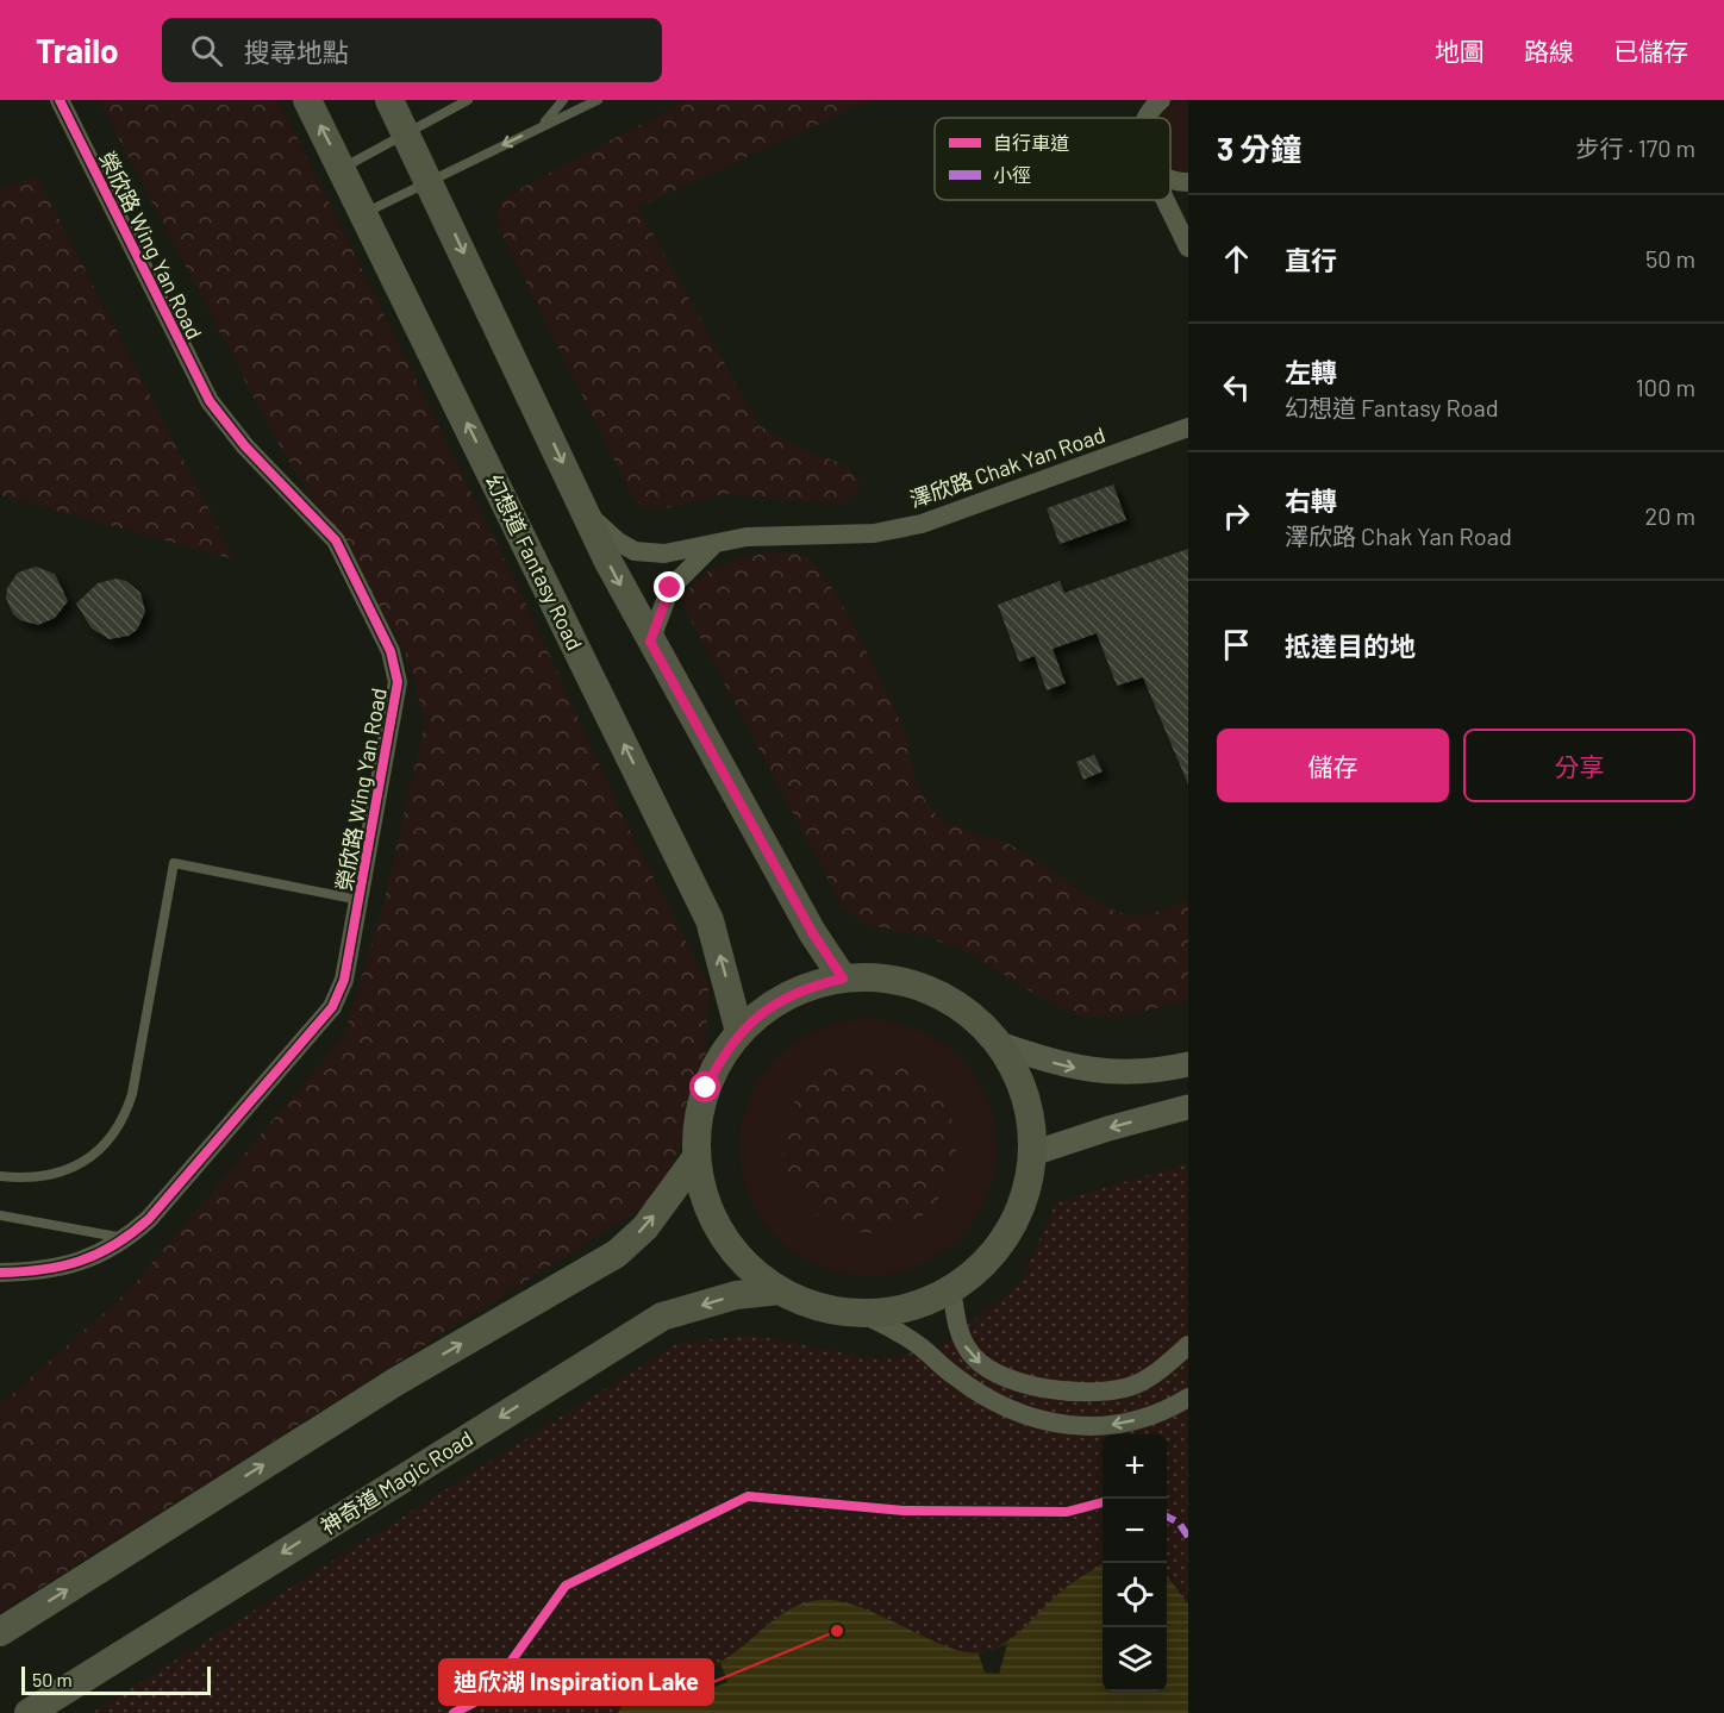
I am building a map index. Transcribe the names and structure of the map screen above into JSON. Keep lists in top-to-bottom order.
{
  "streets": {
    "main road": ["幻想道 Fantasy Road", "神奇道 Magic Road"],
    "street": ["榮欣路 Wing Yan Road", "澤欣路 Chak Yan Road"]
  },
  "places": ["迪欣湖 Inspiration Lake"],
  "legend": ["自行車道", "小徑"],
  "scale_bar": "50 m",
  "page": {
    "header": "Trailo",
    "search": "搜尋地點",
    "nav": ["地圖", "路線", "已儲存"],
    "heading": ["3 分鐘", "步行 · 170 m"],
    "list": [
      ["直行", "50 m"],
      ["左轉", "幻想道 Fantasy Road", "100 m"],
      ["右轉", "澤欣路 Chak Yan Road", "20 m"],
      "抵達目的地"
    ],
    "buttons": ["儲存", "分享"],
    "map_buttons": ["+", "−"],
    "scale": "50 m"
  }
}
